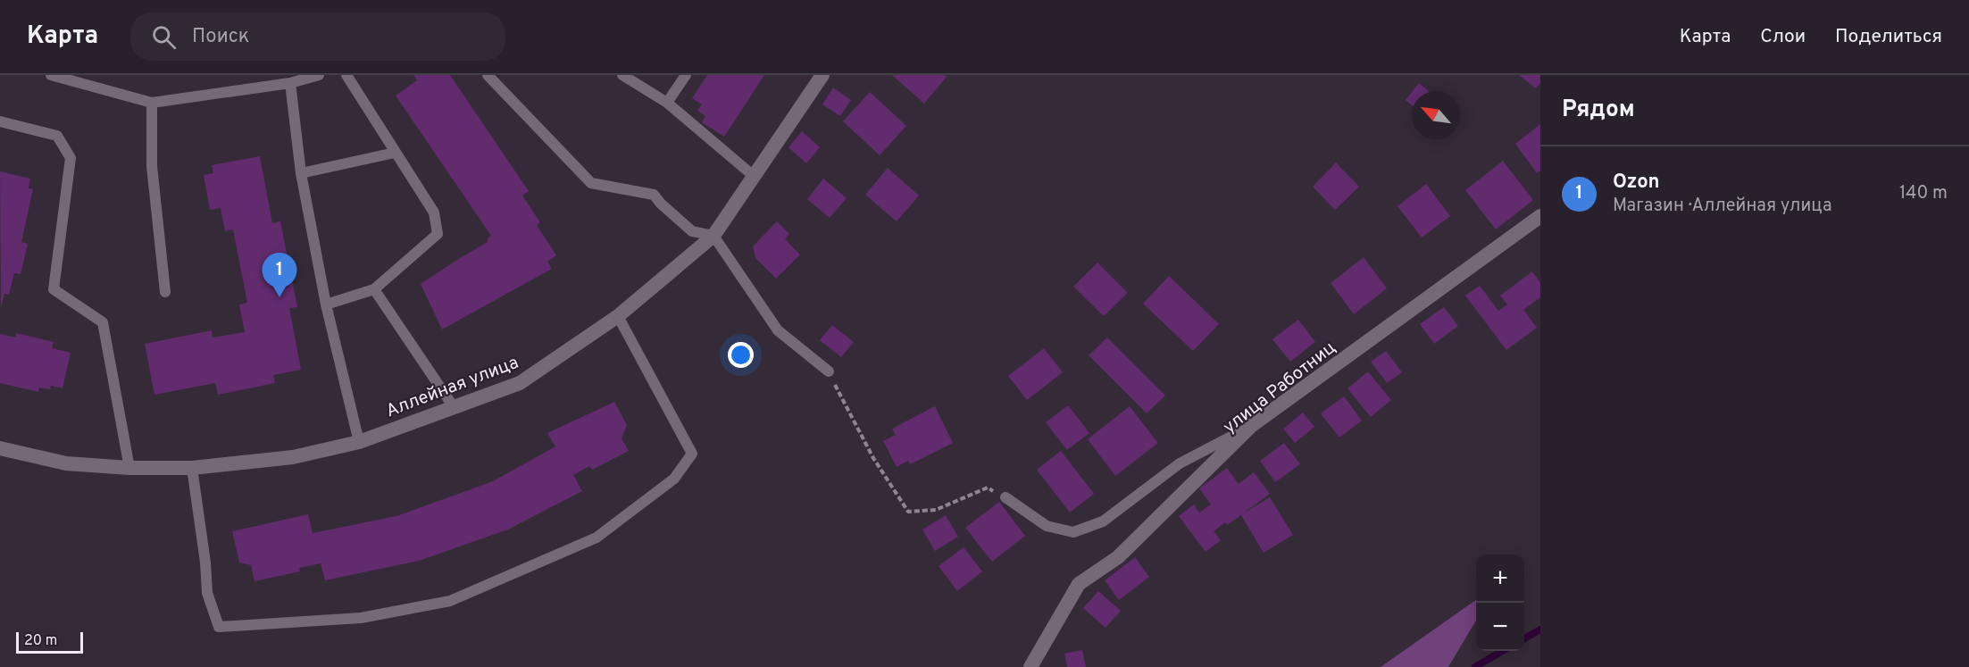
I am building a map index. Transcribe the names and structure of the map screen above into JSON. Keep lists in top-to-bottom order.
{
  "streets": {
    "street": ["Аллейная улица", "улица Работниц"]
  },
  "scale_bar": "20 m",
  "north": "top left",
  "page": {
    "header": "Карта",
    "search": "Поиск",
    "nav": ["Карта", "Слои", "Поделиться"],
    "heading": "Рядом",
    "list": [
      {
        "mark": "1",
        "name": "Ozon",
        "note": "Магазин · Аллейная улица",
        "value": "140 m"
      }
    ],
    "pins": "1",
    "map_buttons": ["+", "−"],
    "scale": "20 m"
  }
}
